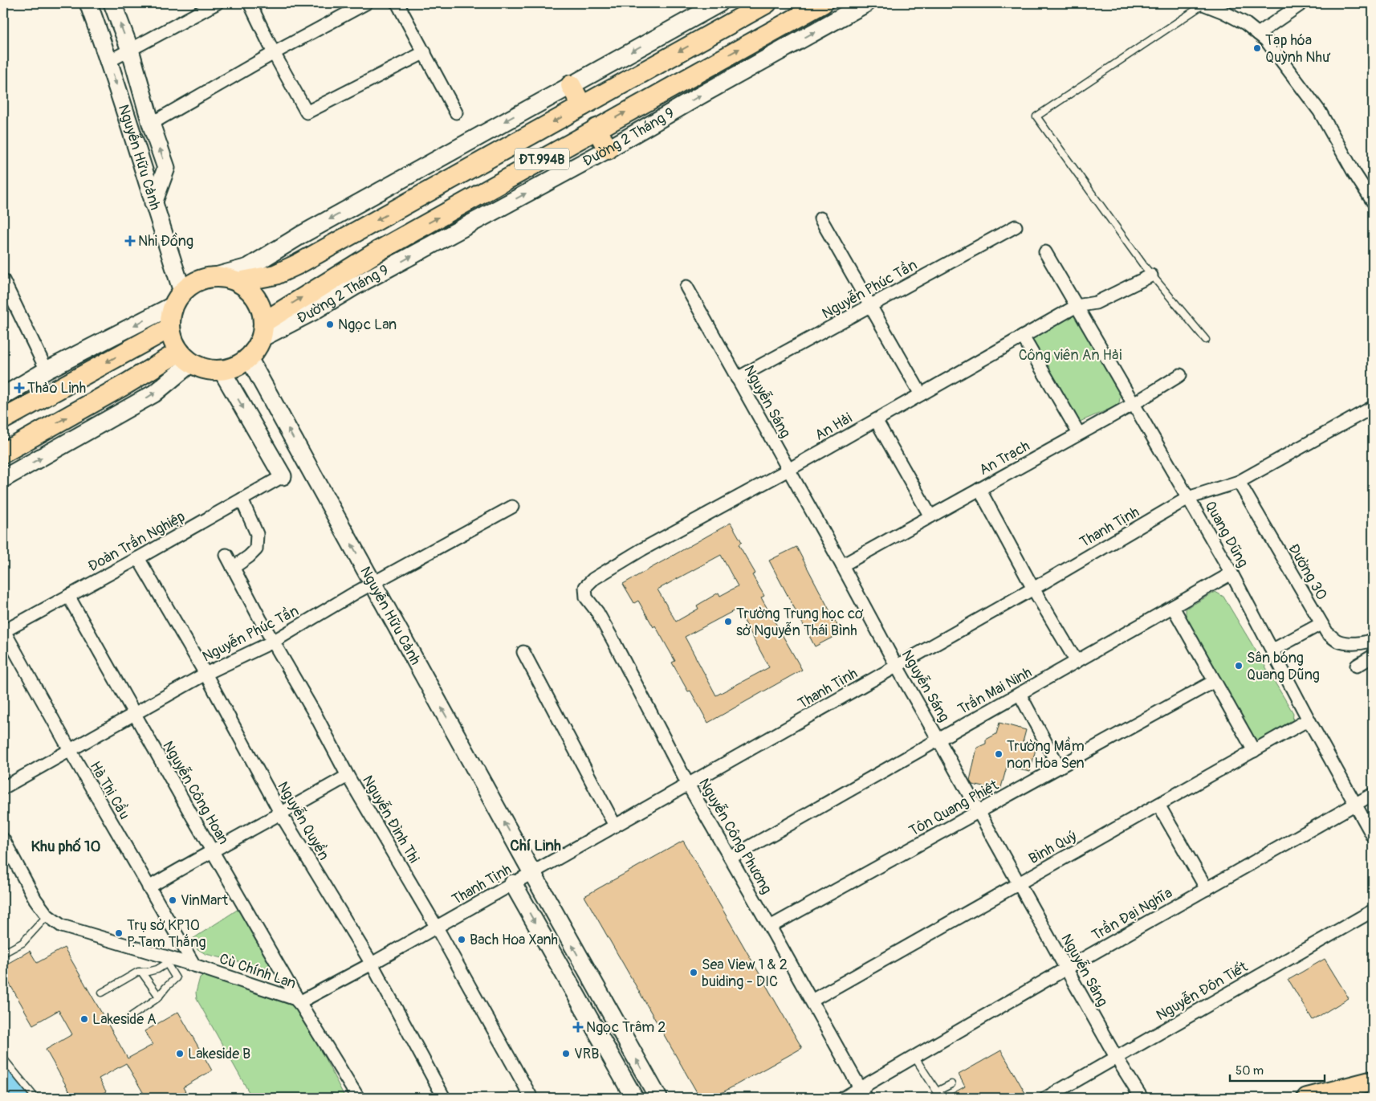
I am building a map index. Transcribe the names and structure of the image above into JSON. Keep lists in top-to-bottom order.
{
  "streets": {
    "main road": ["Đường 2 Tháng 9", "Nguyễn Hữu Cảnh", "ĐT.994B"],
    "street": [
      "Nguyễn Phúc Tần",
      "Nguyễn Sáng",
      "An Hải",
      "An Trạch",
      "Thanh Tịnh",
      "Quang Dũng",
      "Đoàn Trần Nghiệp",
      "Đường 30",
      "Trần Mai Ninh",
      "Hà Thị Cầu",
      "Nguyễn Công Hoan",
      "Tôn Quang Phiệt",
      "Nguyễn Đình Thi",
      "Nguyễn Quyền",
      "Nguyễn Công Phương",
      "Bình Quý",
      "Trần Đại Nghĩa",
      "Cù Chính Lan",
      "Nguyễn Đôn Tiết"
    ]
  },
  "crossings": [
    ["Đường 2 Tháng 9", "Nguyễn Hữu Cảnh"],
    ["Đường 2 Tháng 9", "ĐT.994B"],
    ["Nguyễn Hữu Cảnh", "ĐT.994B"],
    ["Nguyễn Hữu Cảnh", "Nguyễn Phúc Tần"],
    ["Nguyễn Hữu Cảnh", "Thanh Tịnh"],
    ["Nguyễn Phúc Tần", "Nguyễn Sáng"],
    ["Nguyễn Phúc Tần", "Hà Thị Cầu"],
    ["Nguyễn Phúc Tần", "Nguyễn Công Hoan"],
    ["Nguyễn Phúc Tần", "Nguyễn Đình Thi"],
    ["Nguyễn Phúc Tần", "Nguyễn Quyền"],
    ["Nguyễn Sáng", "An Hải"],
    ["Nguyễn Sáng", "An Trạch"],
    ["Nguyễn Sáng", "Thanh Tịnh"],
    ["Nguyễn Sáng", "Trần Mai Ninh"],
    ["Nguyễn Sáng", "Tôn Quang Phiệt"],
    ["Nguyễn Sáng", "Bình Quý"],
    ["Nguyễn Sáng", "Trần Đại Nghĩa"],
    ["Nguyễn Sáng", "Nguyễn Đôn Tiết"],
    ["An Hải", "Quang Dũng"],
    ["An Hải", "Nguyễn Công Phương"],
    ["An Trạch", "Quang Dũng"],
    ["Thanh Tịnh", "Quang Dũng"],
    ["Thanh Tịnh", "Đường 30"],
    ["Thanh Tịnh", "Nguyễn Công Hoan"],
    ["Thanh Tịnh", "Nguyễn Đình Thi"],
    ["Thanh Tịnh", "Nguyễn Quyền"],
    ["Thanh Tịnh", "Nguyễn Công Phương"],
    ["Thanh Tịnh", "Cù Chính Lan"],
    ["Quang Dũng", "Trần Mai Ninh"],
    ["Quang Dũng", "Bình Quý"],
    ["Quang Dũng", "Trần Đại Nghĩa"],
    ["Đoàn Trần Nghiệp", "Hà Thị Cầu"],
    ["Đoàn Trần Nghiệp", "Nguyễn Công Hoan"],
    ["Đoàn Trần Nghiệp", "Nguyễn Quyền"],
    ["Trần Mai Ninh", "Nguyễn Công Phương"],
    ["Hà Thị Cầu", "Cù Chính Lan"],
    ["Nguyễn Công Hoan", "Cù Chính Lan"],
    ["Tôn Quang Phiệt", "Nguyễn Công Phương"],
    ["Nguyễn Công Phương", "Bình Quý"],
    ["Nguyễn Công Phương", "Trần Đại Nghĩa"]
  ],
  "districts": ["Chí Linh", "Khu phố 10"],
  "parks": ["Công viên An Hải"],
  "places": {
    "other": [
      "Tạp hóa Quỳnh Như",
      "Ngọc Lan",
      "Trường Trung học cơ sở Nguyễn Thái Bình",
      "Sân bóng Quang Dũng",
      "Trường Mầm non Hoa Sen",
      "VinMart",
      "Trụ sở KP10 P. Tam Thắng",
      "Bach Hoa Xanh",
      "Sea View 1 & 2 buiding - DIC",
      "Lakeside A",
      "Lakeside B",
      "VRB"
    ],
    "health": ["Nhi Đồng", "Thảo Linh", "Ngọc Trâm 2"]
  },
  "scale_bar": "50 m"
}
